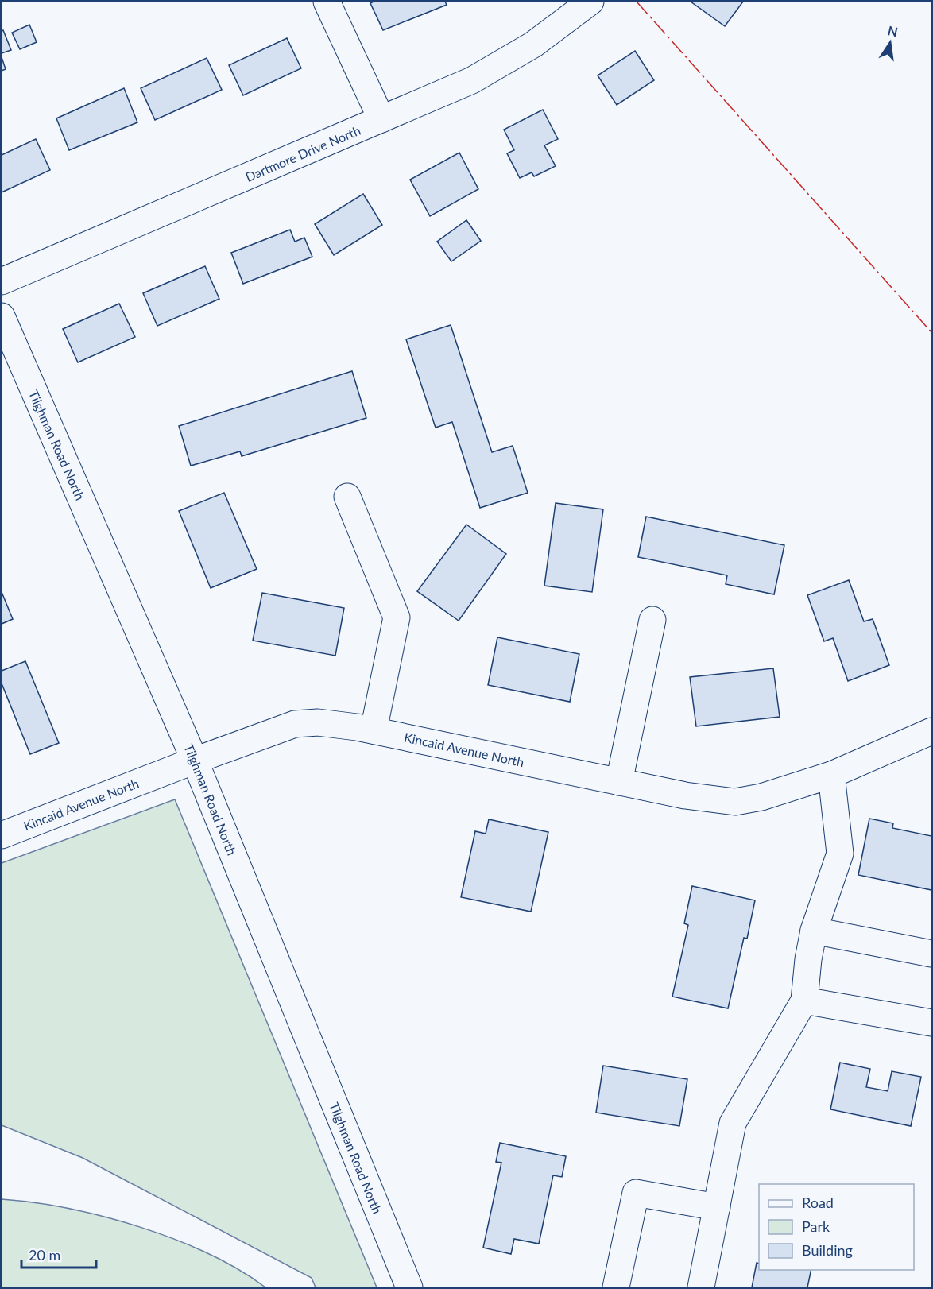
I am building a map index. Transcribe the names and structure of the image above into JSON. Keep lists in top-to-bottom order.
{
  "streets": {
    "street": ["Dartmore Drive North", "Tilghman Road North", "Kincaid Avenue North"]
  },
  "crossings": [
    ["Tilghman Road North", "Kincaid Avenue North"]
  ],
  "legend": ["Road", "Park", "Building"],
  "scale_bar": "20 m",
  "north": "top"
}
